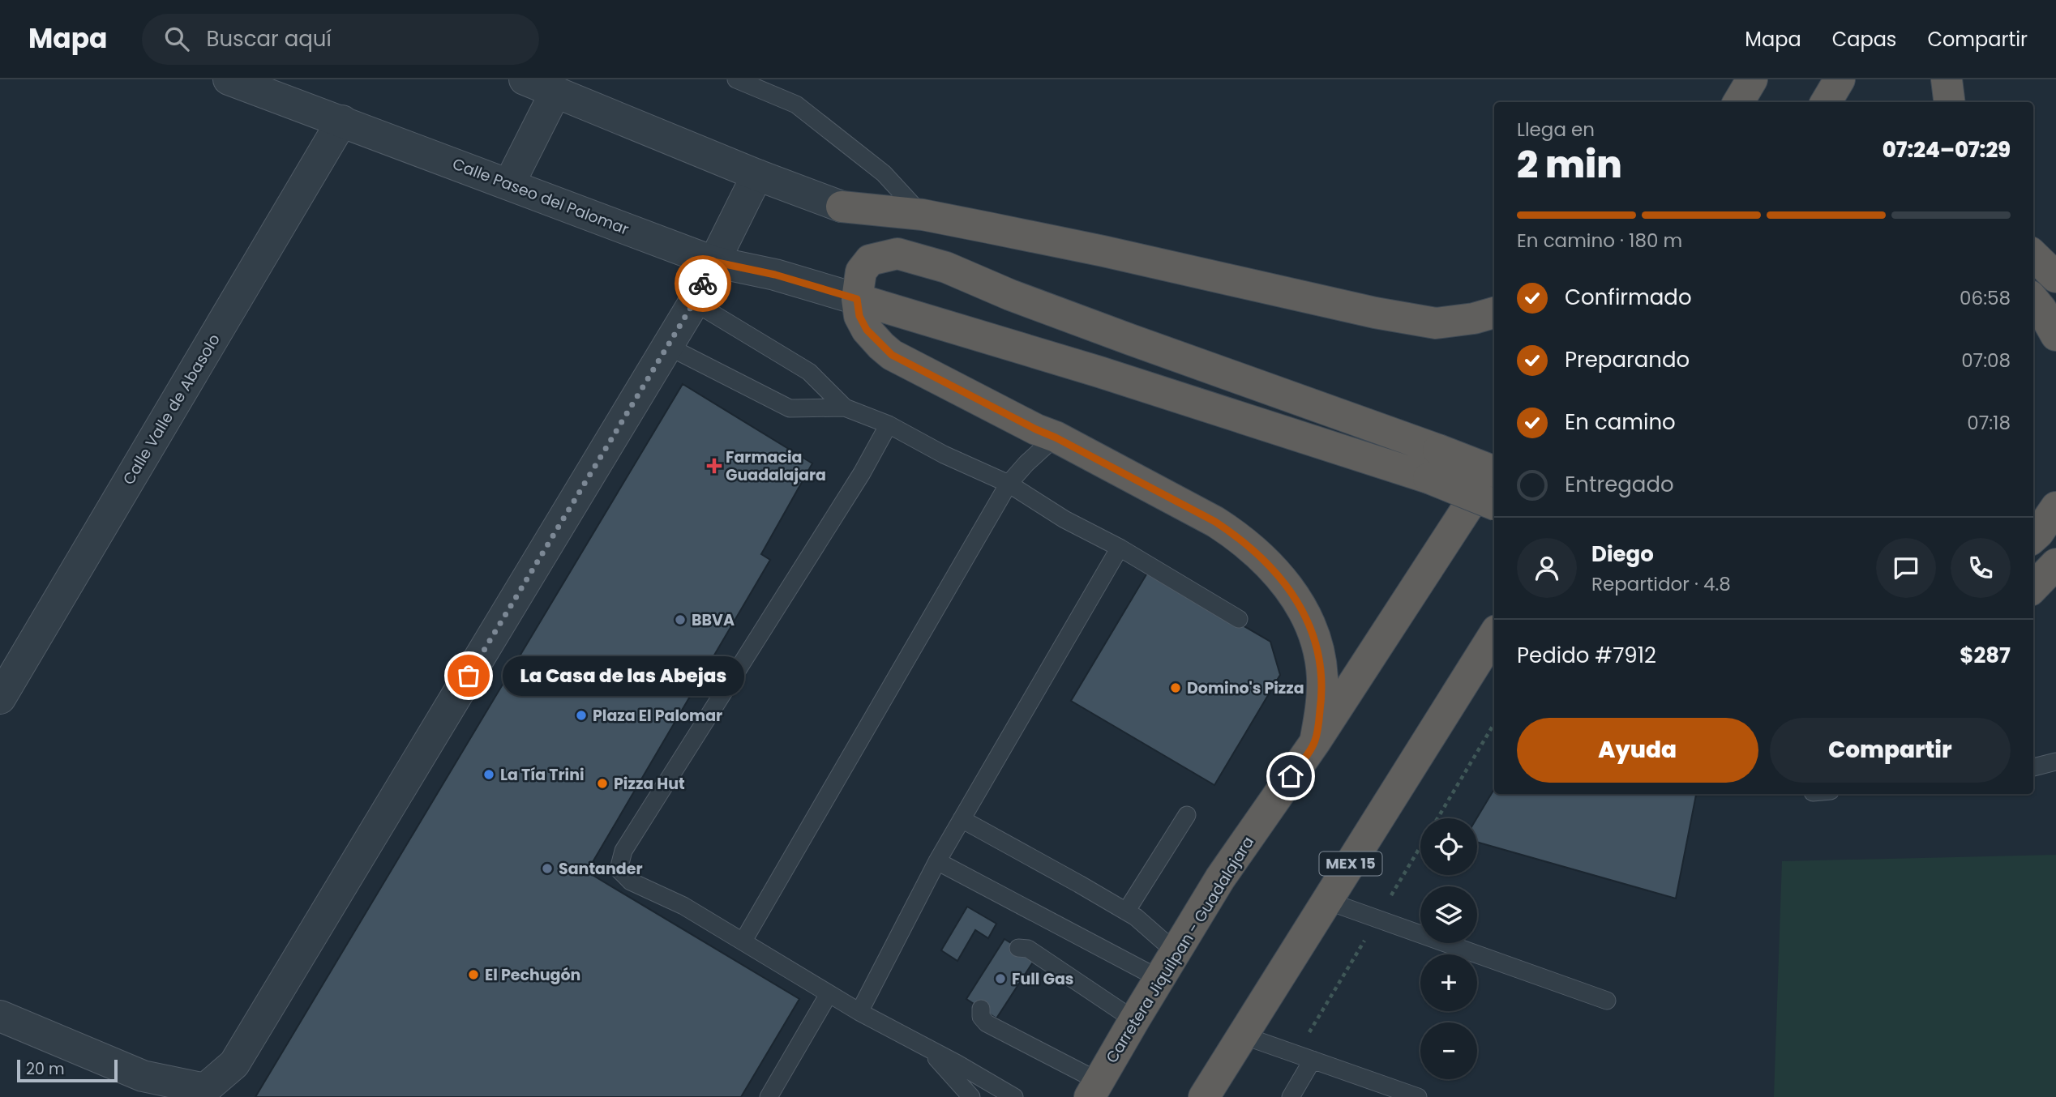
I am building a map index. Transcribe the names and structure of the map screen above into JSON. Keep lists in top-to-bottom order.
{
  "streets": {
    "highway": ["MEX 15", "Carretera Jiquilpan - Guadalajara"],
    "street": ["Calle Paseo del Palomar", "Calle Valle de Abasolo"]
  },
  "crossings": [
    ["Calle Paseo del Palomar", "Calle Valle de Abasolo"]
  ],
  "places": {
    "health": ["Farmacia Guadalajara"],
    "other": [
      "BBVA",
      "La Casa de las Abejas",
      "Domino's Pizza",
      "Plaza El Palomar",
      "La Tía Trini",
      "Pizza Hut",
      "Santander",
      "El Pechugón",
      "Full Gas"
    ]
  },
  "scale_bar": "20 m",
  "page": {
    "header": "Mapa",
    "search": "Buscar aquí",
    "nav": ["Mapa", "Capas", "Compartir"],
    "heading": ["2 min", "Llega en", "07:24–07:29"],
    "panel": [
      "Diego",
      "Repartidor · 4.8",
      "Pedido #7912",
      "$287"
    ],
    "bar": "En camino · 180 m",
    "list": [
      ["Confirmado", "06:58"],
      ["Preparando", "07:08"],
      ["En camino", "07:18"],
      "Entregado"
    ],
    "bubble": "La Casa de las Abejas",
    "buttons": ["Ayuda", "Compartir"],
    "map_buttons": ["+", "−"],
    "scale": "20 m"
  }
}
